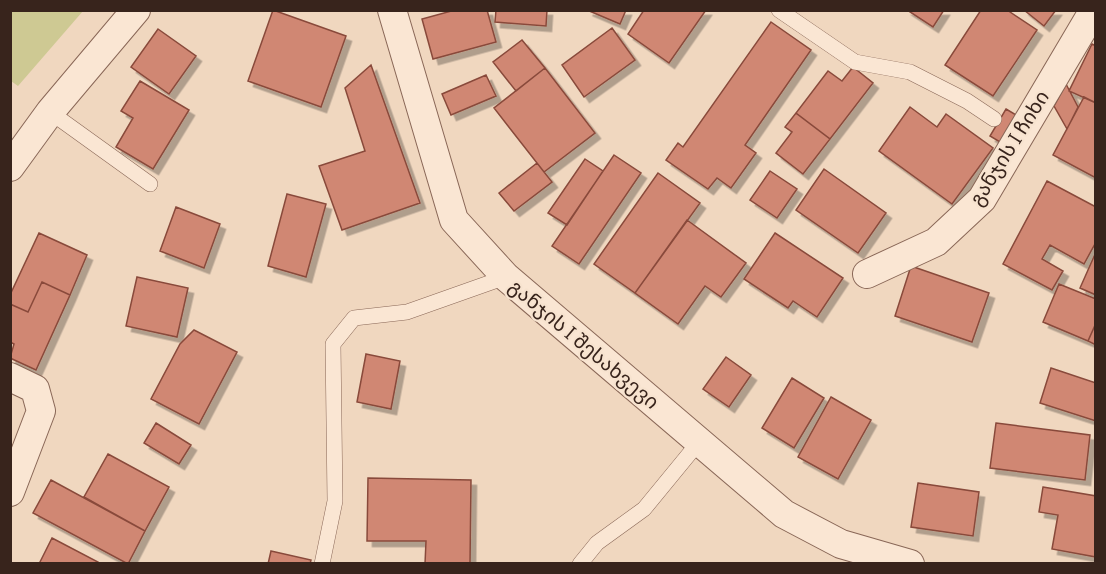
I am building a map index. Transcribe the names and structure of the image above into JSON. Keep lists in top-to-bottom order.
{
  "streets": {
    "street": ["განჯის I ჩიხი", "განჯის I შესახვევი"]
  }
}
